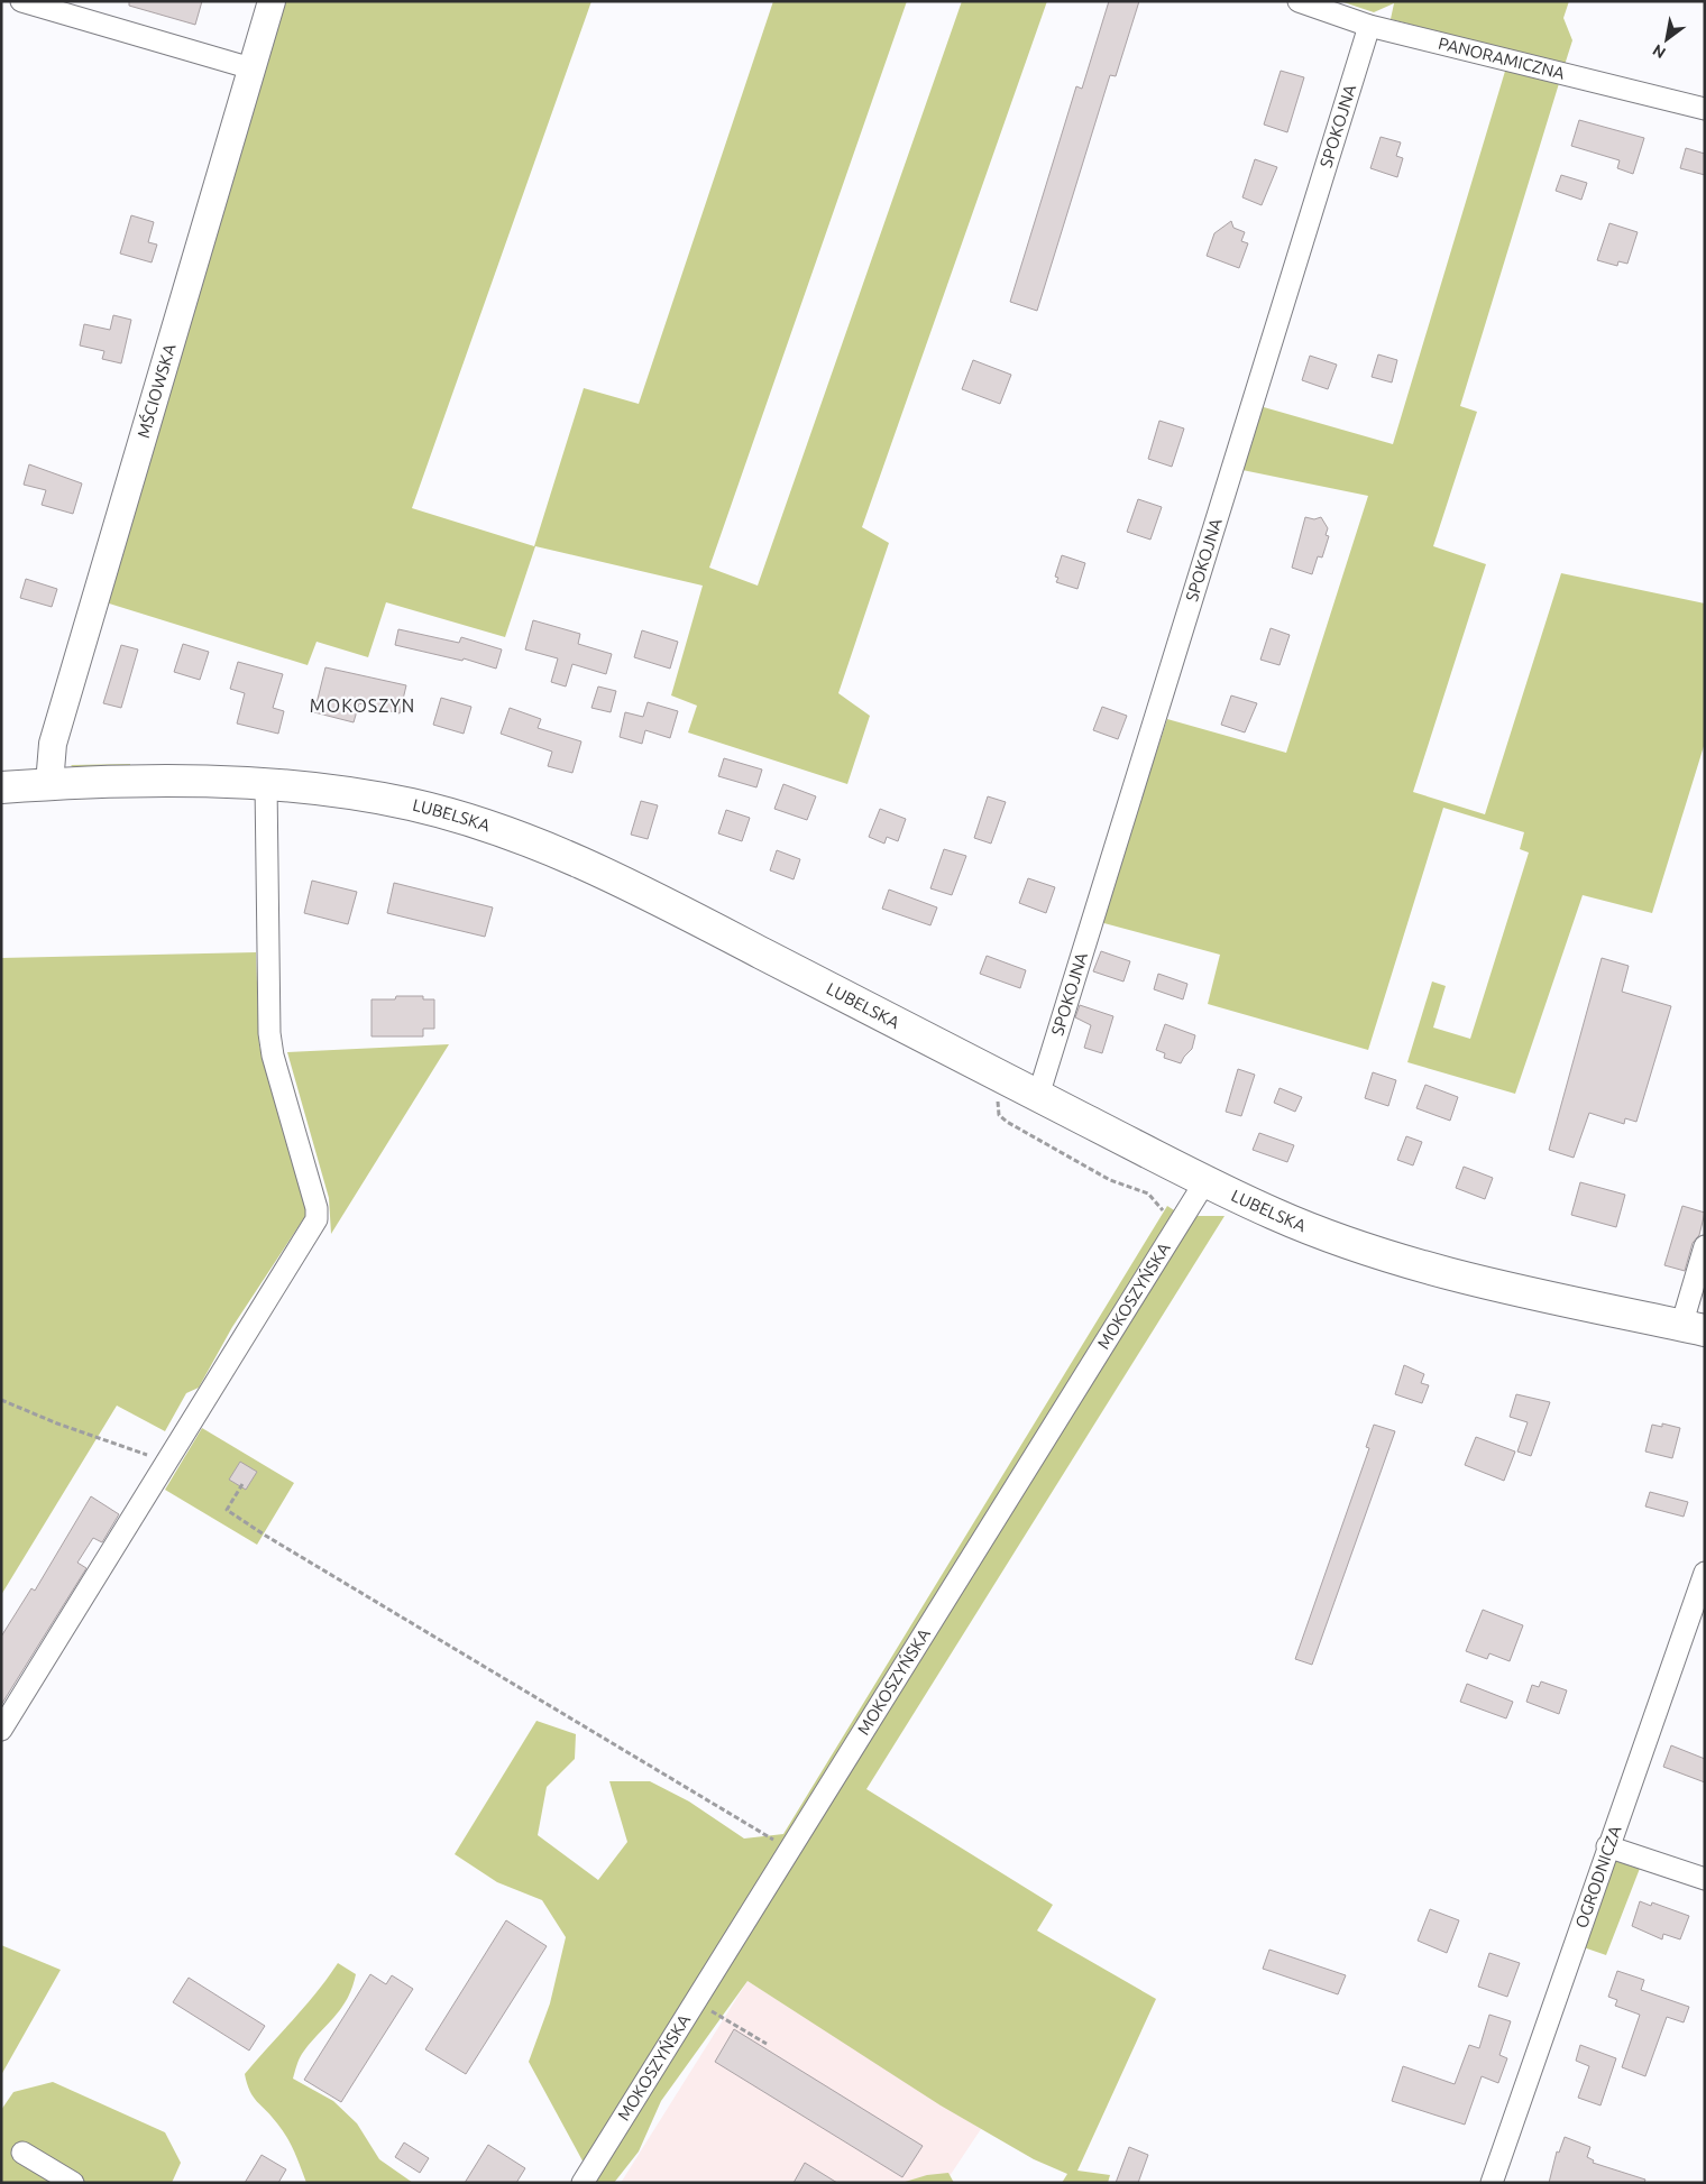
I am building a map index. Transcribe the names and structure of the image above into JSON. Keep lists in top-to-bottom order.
{
  "streets": {
    "main road": ["LUBELSKA"],
    "street": [
      "PANORAMICZNA",
      "SPOKOJNA",
      "MŚCIOWSKA",
      "MOKOSZYŃSKA",
      "OGRODNICZA"
    ]
  },
  "crossings": [
    ["PANORAMICZNA", "SPOKOJNA"],
    ["SPOKOJNA", "LUBELSKA"],
    ["MŚCIOWSKA", "LUBELSKA"],
    ["LUBELSKA", "MOKOSZYŃSKA"]
  ],
  "districts": ["MOKOSZYN"],
  "north": "bottom left"
}
